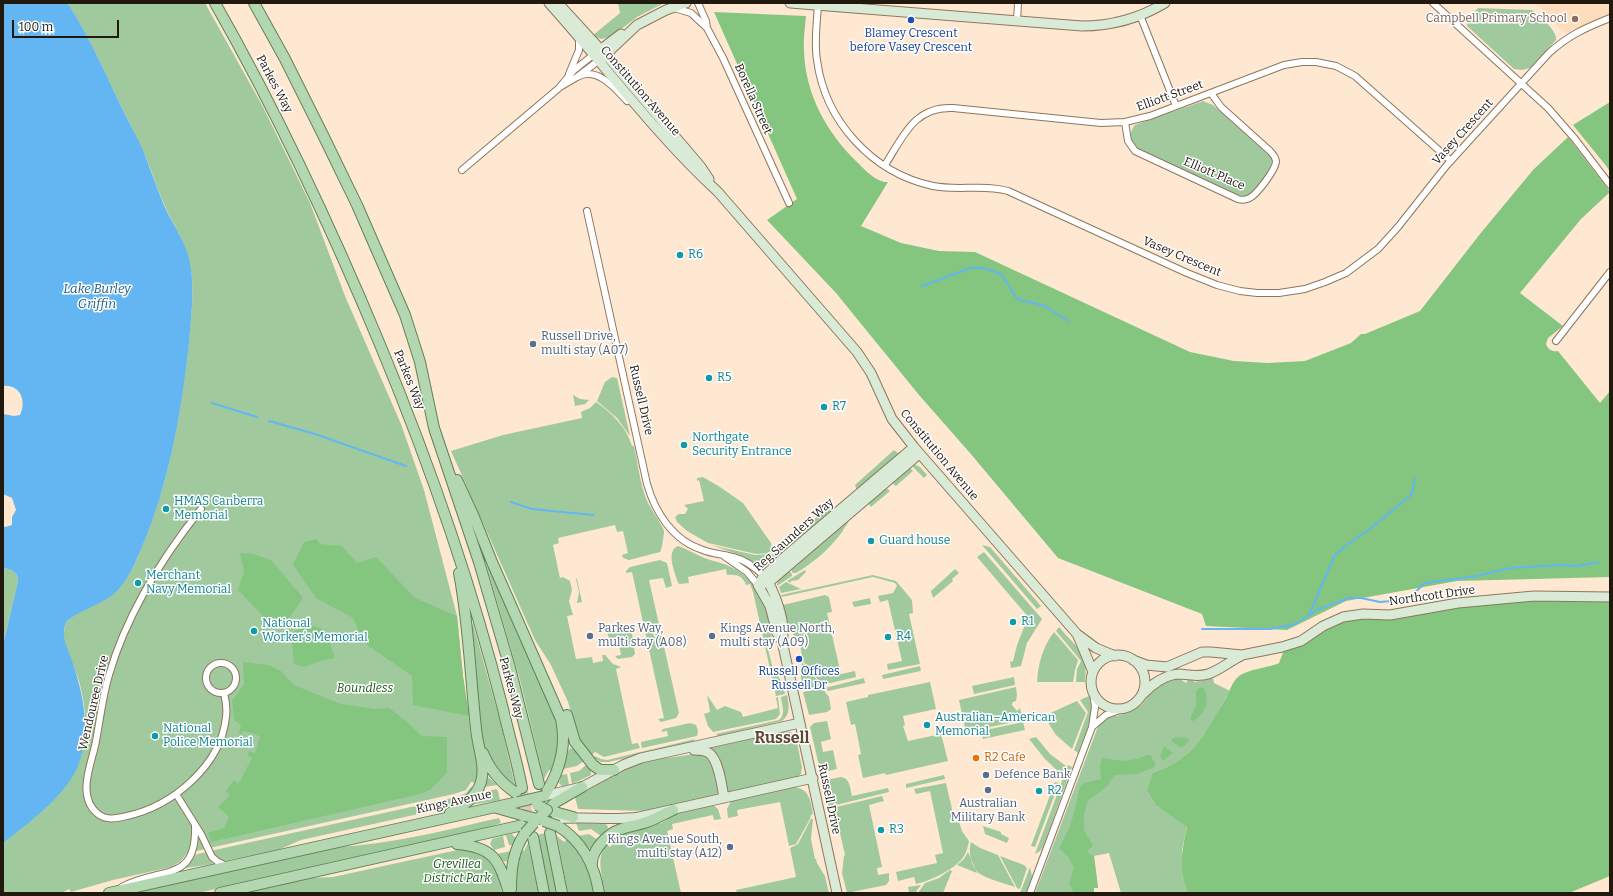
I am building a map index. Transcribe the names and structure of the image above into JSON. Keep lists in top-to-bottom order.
{
  "streets": {
    "main road": ["Parkes Way", "Kings Avenue"],
    "street": [
      "Constitution Avenue",
      "Elliott Street",
      "Borella Street",
      "Vasey Crescent",
      "Elliott Place",
      "Russell Drive",
      "Reg Saunders Way",
      "Northcott Drive",
      "Wendouree Drive"
    ]
  },
  "crossings": [
    ["Parkes Way", "Kings Avenue"],
    ["Constitution Avenue", "Reg Saunders Way"],
    ["Constitution Avenue", "Northcott Drive"],
    ["Elliott Street", "Vasey Crescent"],
    ["Elliott Street", "Elliott Place"],
    ["Russell Drive", "Reg Saunders Way"]
  ],
  "districts": ["Russell"],
  "water": ["Lake Burley Griffin"],
  "parks": ["Boundless", "Grevillea District Park"],
  "places": [
    "Campbell Primary School",
    "Blamey Crescent before Vasey Crescent",
    "R6",
    "Russell Drive, multi stay (A07)",
    "R5",
    "R7",
    "Northgate Security Entrance",
    "HMAS Canberra Memorial",
    "Guard house",
    "Merchant Navy Memorial",
    "R1",
    "National Worker’s Memorial",
    "Parkes Way, multi stay (A08)",
    "Kings Avenue North, multi stay (A09)",
    "R4",
    "Russell Offices Russell Dr",
    "Australian–American Memorial",
    "National Police Memorial",
    "R2 Cafe",
    "Defence Bank",
    "Australian Military Bank",
    "R2",
    "R3",
    "Kings Avenue South, multi stay (A12)"
  ],
  "scale_bar": "100 m"
}
